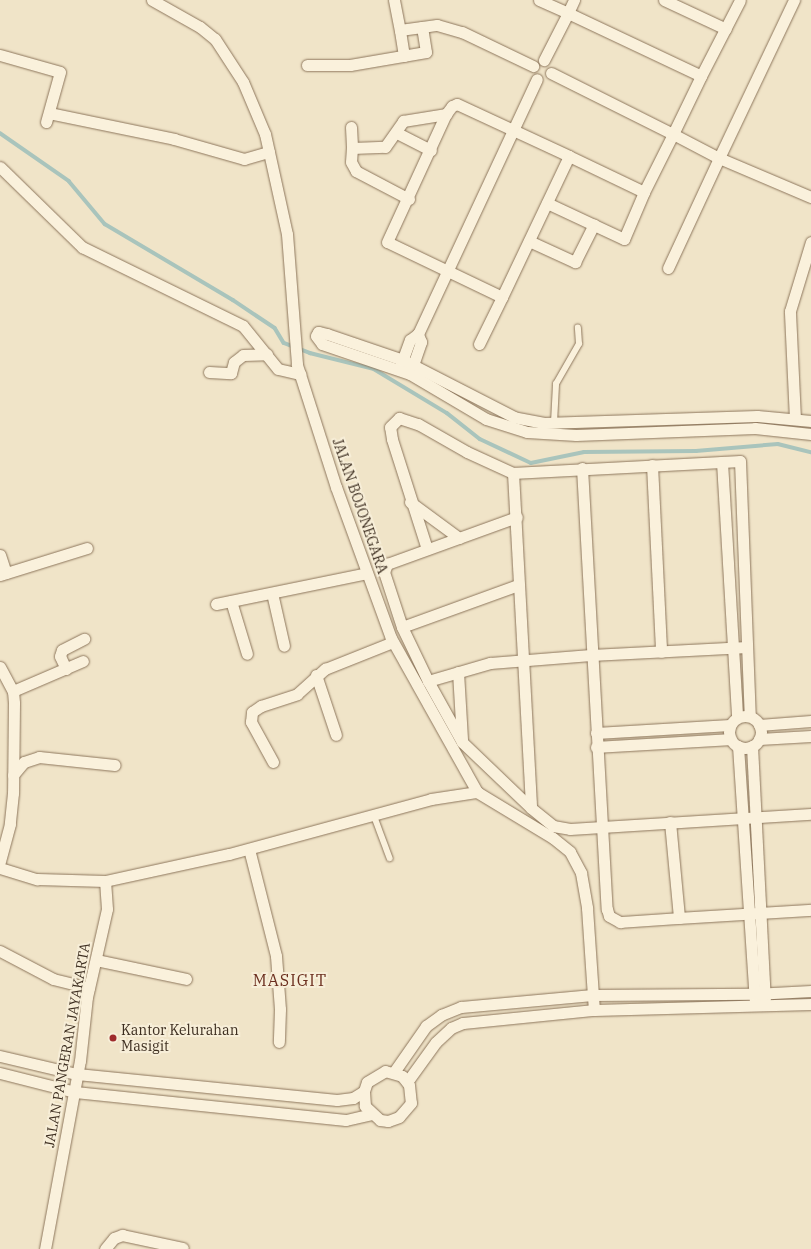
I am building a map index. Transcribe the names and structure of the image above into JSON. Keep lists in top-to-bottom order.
{
  "streets": {
    "street": ["JALAN BOJONEGARA", "JALAN PANGERAN JAYAKARTA"]
  },
  "districts": ["MASIGIT"],
  "places": ["Kantor Kelurahan Masigit"]
}
